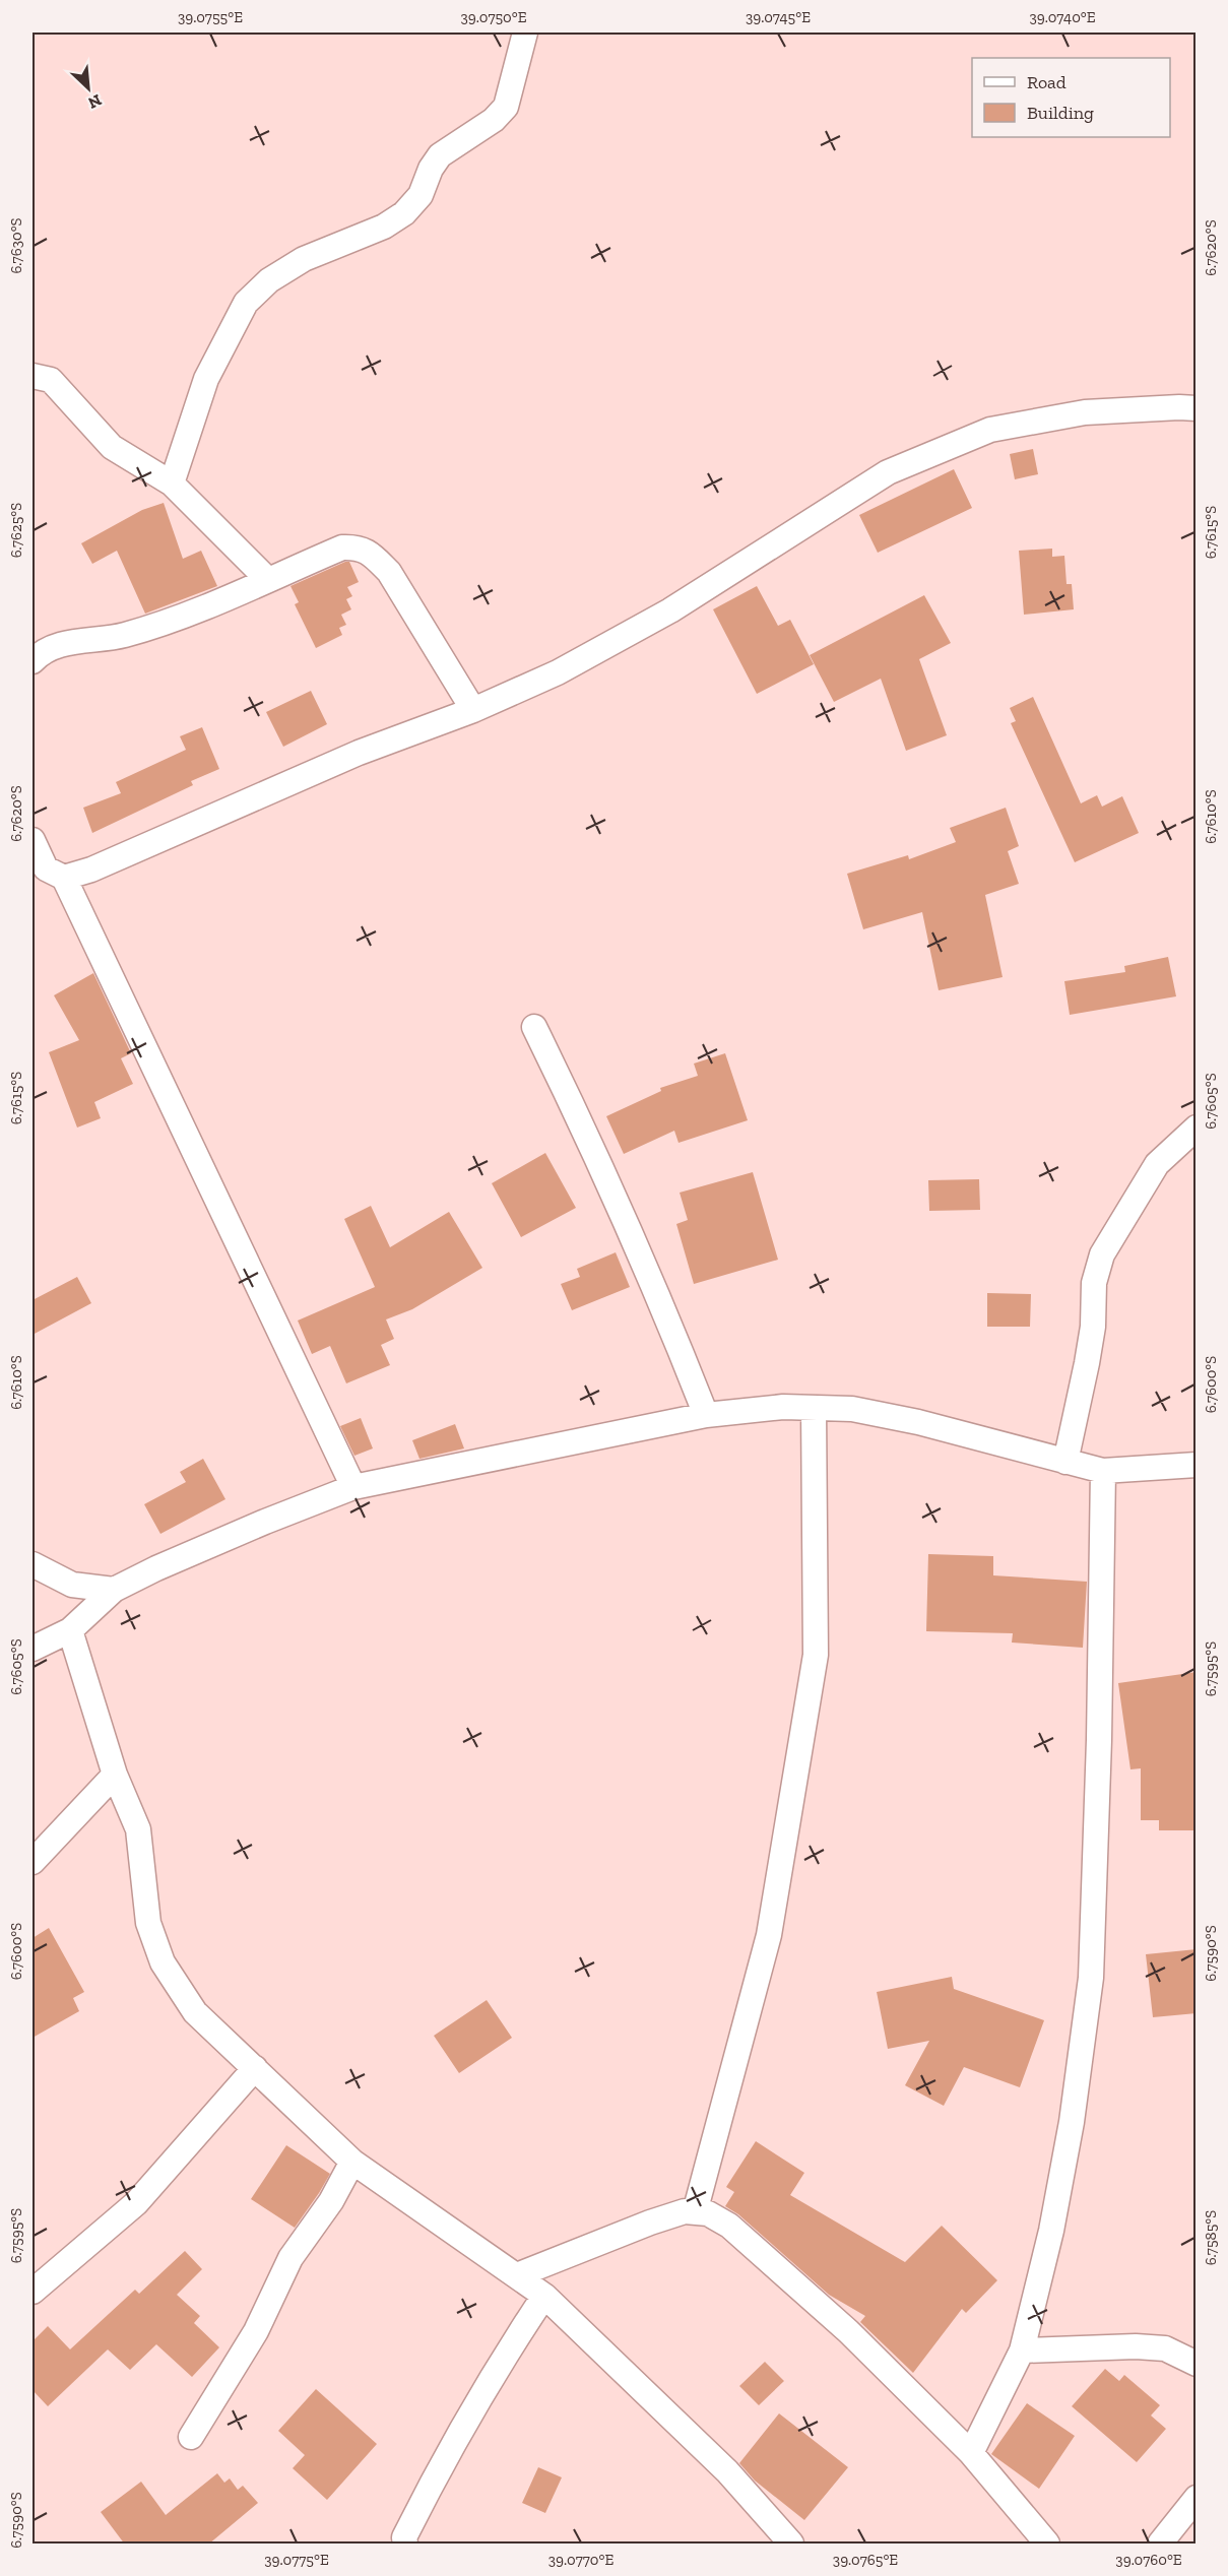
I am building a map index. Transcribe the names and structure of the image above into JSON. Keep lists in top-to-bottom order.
{
  "legend": ["Road", "Building"],
  "north": "bottom right",
  "coordinates": [
    "39.0755°E",
    "39.0750°E",
    "39.0745°E",
    "39.0740°E",
    "6.7630°S",
    "6.7620°S",
    "6.7625°S",
    "6.7615°S",
    "6.7610°S",
    "6.7605°S",
    "6.7600°S",
    "6.7595°S",
    "6.7590°S",
    "6.7585°S",
    "39.0775°E",
    "39.0770°E",
    "39.0765°E",
    "39.0760°E"
  ]
}
